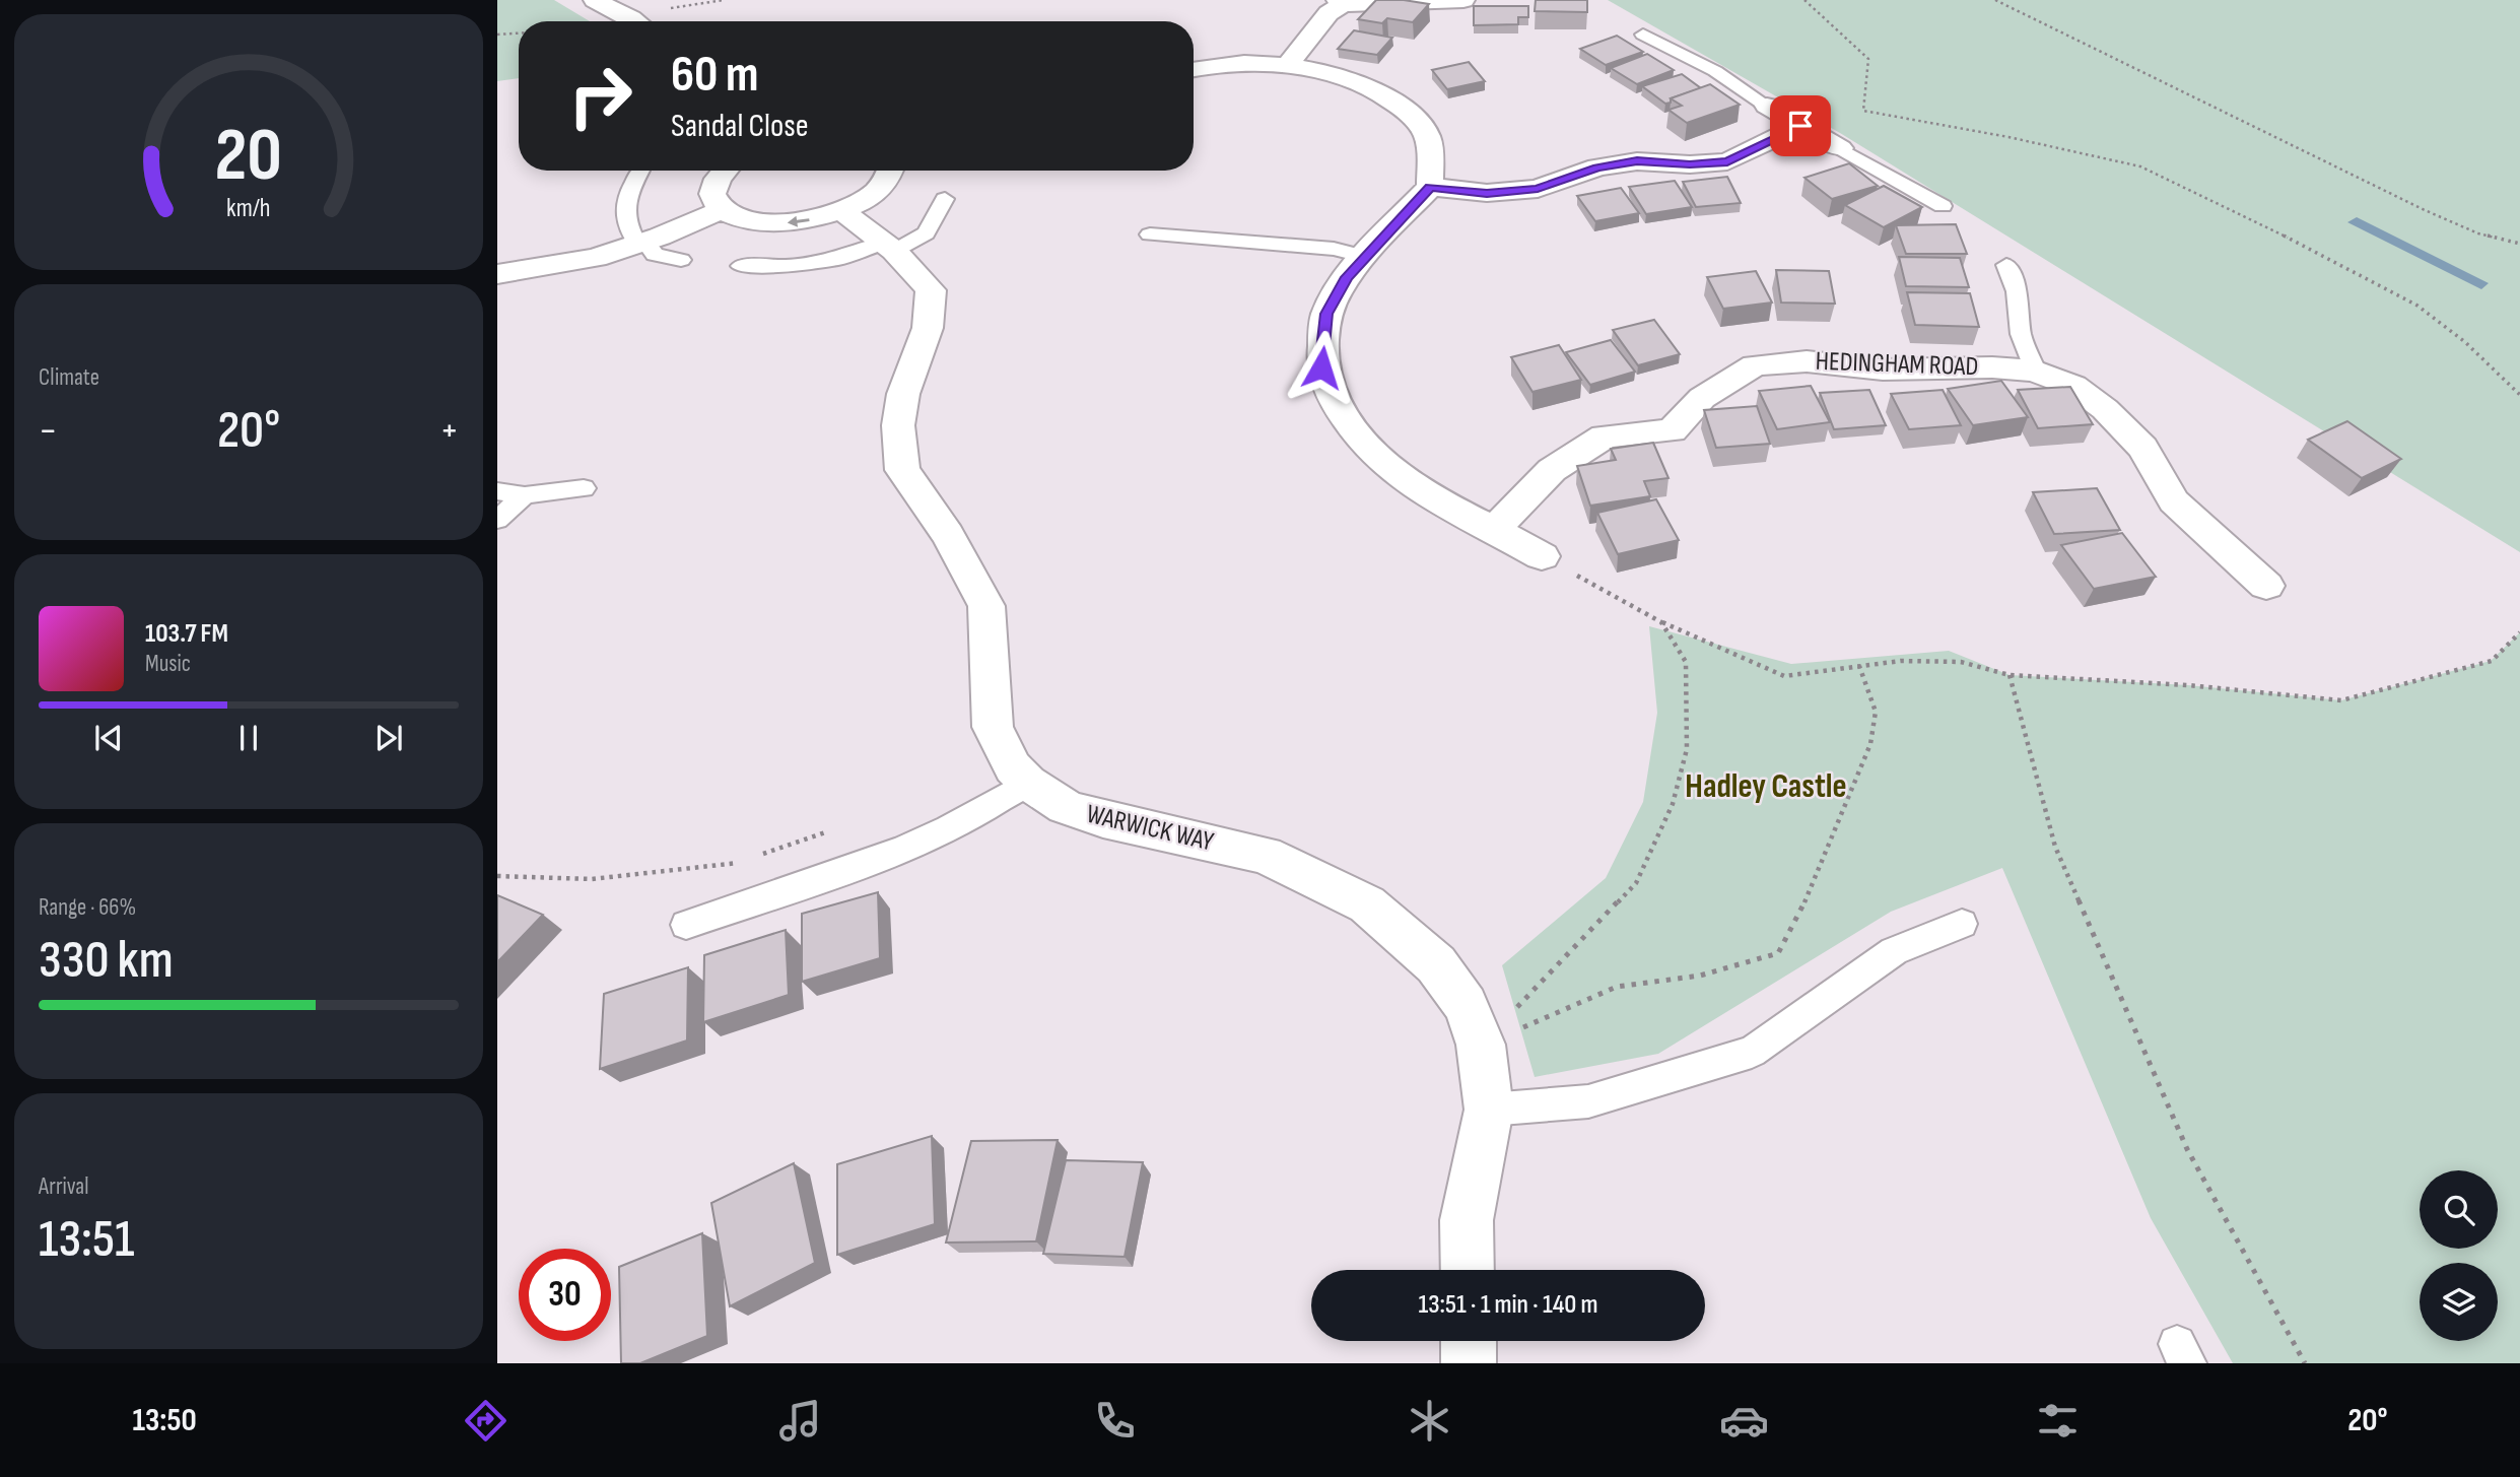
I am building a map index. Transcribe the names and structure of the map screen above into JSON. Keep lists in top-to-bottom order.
{
  "streets": {
    "street": ["HEDINGHAM ROAD", "WARWICK WAY"]
  },
  "districts": ["Hadley Castle"],
  "page": {
    "turn": ["60 m", "Sandal Close"],
    "tile": [
      "Climate",
      ["Range · 66%", "330 km"],
      ["Arrival", "13:51"]
    ],
    "heat": ["−", "20°", "+"],
    "song": ["103.7 FM", "Music"],
    "limit": "30",
    "trip": "13:51 · 1 min · 140 m",
    "tabs": ["13:50", "20°"],
    "gauge": ["20", "km/h"]
  }
}
